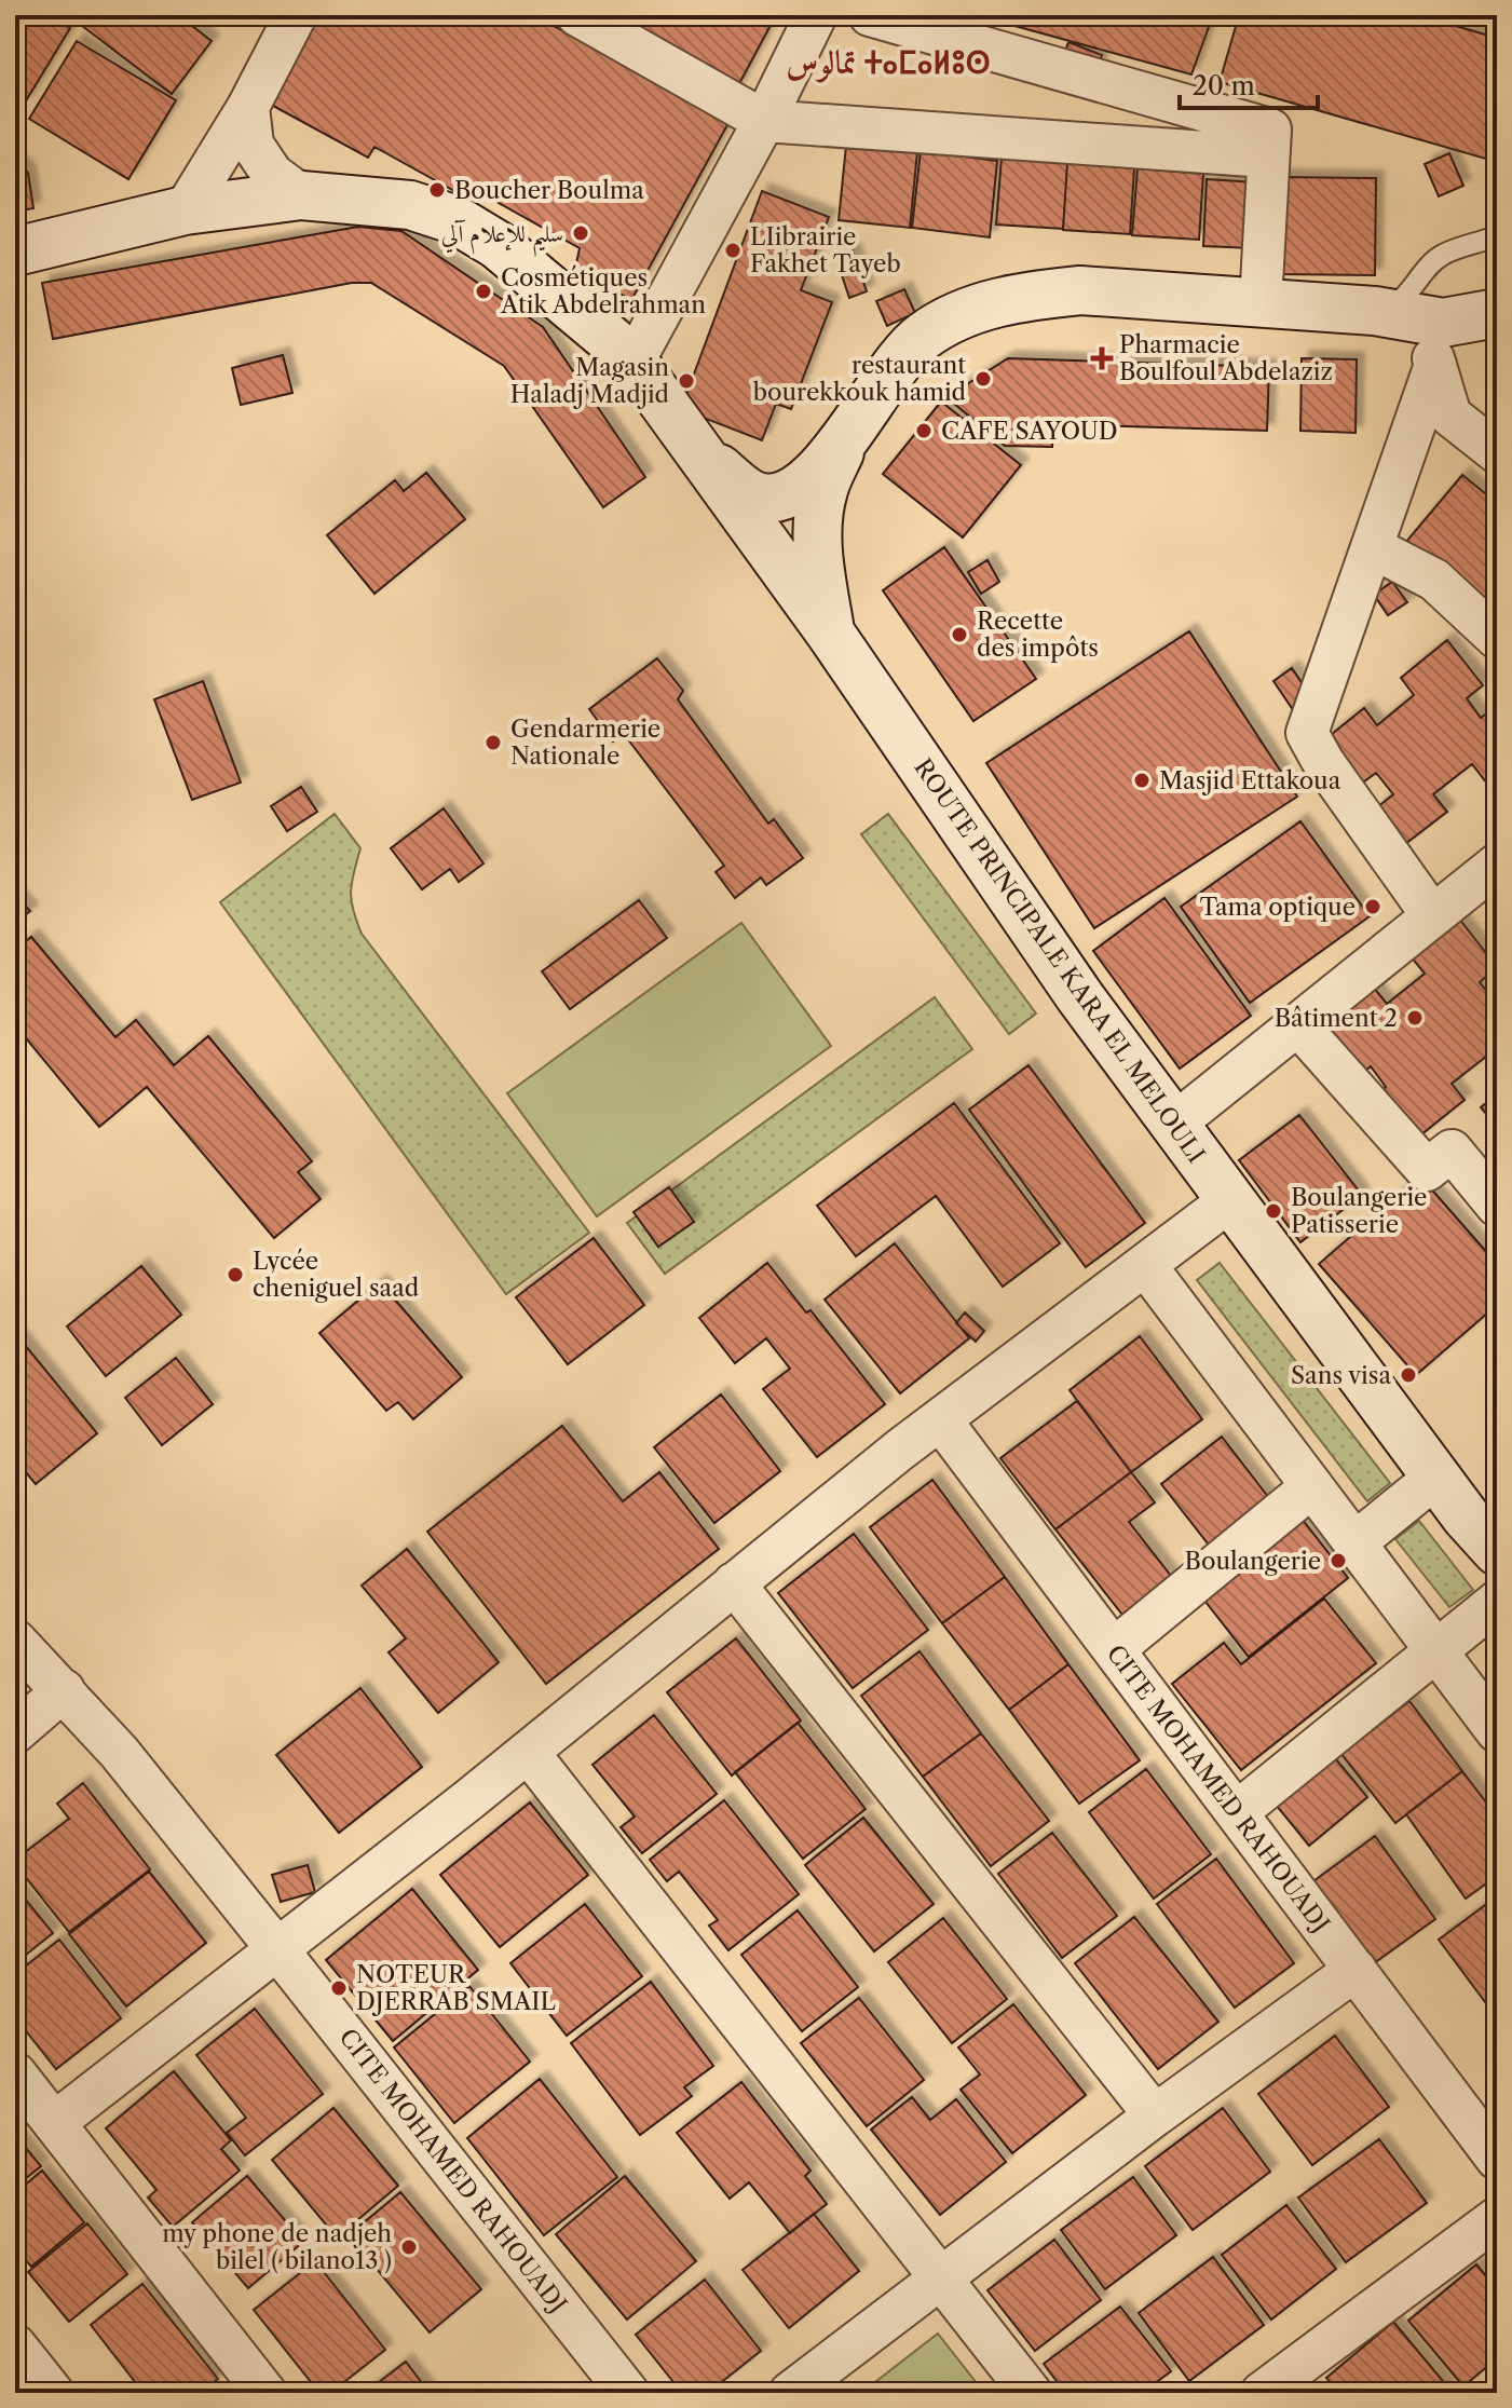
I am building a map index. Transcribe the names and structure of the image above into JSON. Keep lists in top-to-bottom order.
{
  "streets": {
    "main road": ["ROUTE PRINCIPALE KARA EL MELOULI"],
    "street": ["CITE MOHAMED RAHOUADJ"]
  },
  "districts": ["تمالوس ⵜⴰⵎⴰⵍⵓⵙ"],
  "places": {
    "other": [
      "Boucher Boulma",
      "سليم للإعلام آلي",
      "LIibrairie Fakhet Tayeb",
      "Cosmétiques Atik Abdelrahman",
      "restaurant bourekkouk hamid",
      "Magasin Haladj Madjid",
      "CAFE SAYOUD",
      "Recette des impôts",
      "Gendarmerie Nationale",
      "Masjid Ettakoua",
      "Tama optique",
      "Bâtiment 2",
      "Boulangerie Patisserie",
      "Lycée cheniguel saad",
      "Sans visa",
      "Boulangerie",
      "NOTEUR DJERRAB SMAIL",
      "my phone de nadjeh bilel ( bilano13 )"
    ],
    "health": ["Pharmacie Boulfoul Abdelaziz"]
  },
  "scale_bar": "20 m"
}
